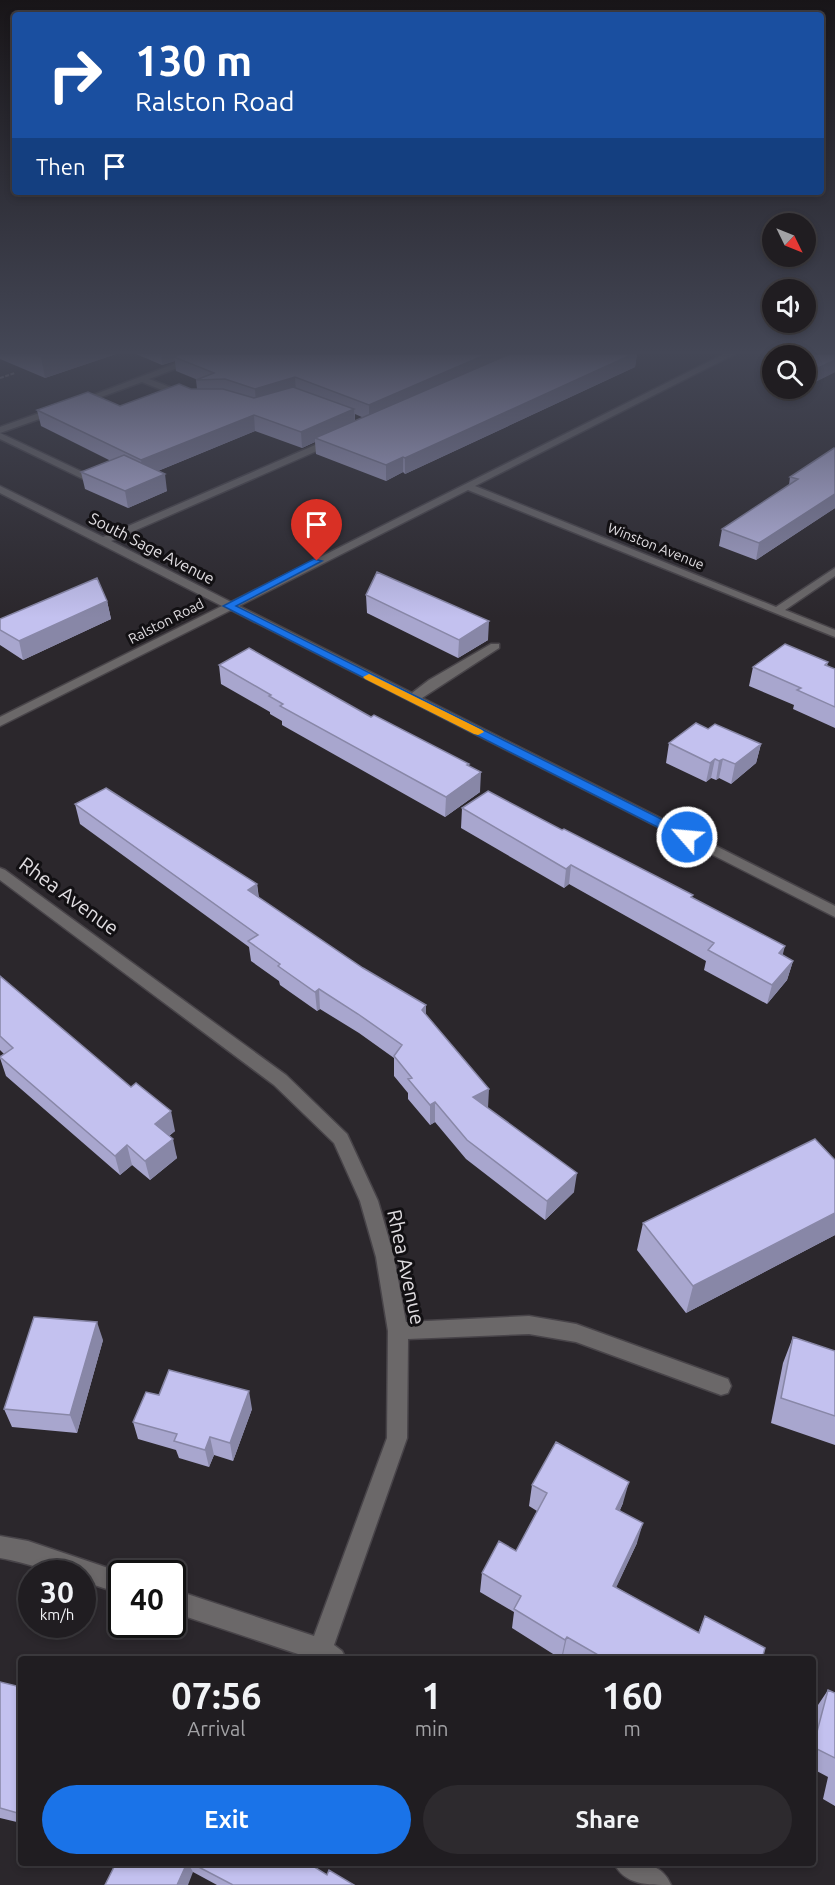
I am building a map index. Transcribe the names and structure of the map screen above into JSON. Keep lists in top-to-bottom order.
{
  "streets": {
    "street": [
      "Winston Avenue",
      "South Sage Avenue",
      "Ralston Road",
      "Rhea Avenue"
    ]
  },
  "crossings": [
    ["Winston Avenue", "Ralston Road"],
    ["South Sage Avenue", "Ralston Road"]
  ],
  "north": "bottom right",
  "page": {
    "turn": ["130 m", "Ralston Road"],
    "then": "Then",
    "speed": "30 km/h",
    "limit": "40",
    "eta": [
      "07:56",
      "Arrival",
      "1",
      "min",
      "160",
      "m"
    ],
    "buttons": ["Exit", "Share"]
  }
}
